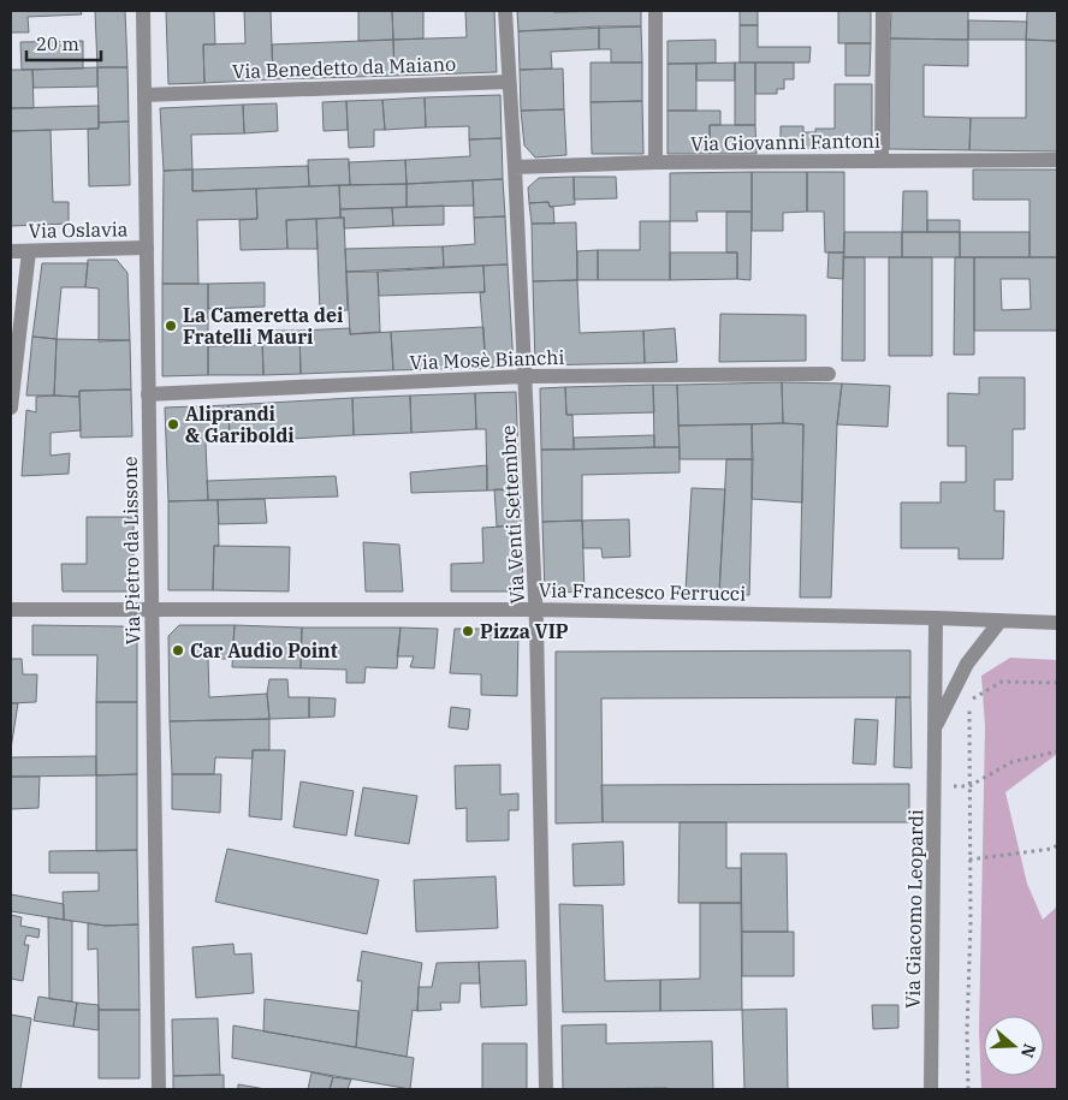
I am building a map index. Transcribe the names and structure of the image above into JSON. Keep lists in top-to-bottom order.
{
  "streets": {
    "street": [
      "Via Benedetto da Maiano",
      "Via Giovanni Fantoni",
      "Via Oslavia",
      "Via Mosè Bianchi",
      "Via Venti Settembre",
      "Via Pietro da Lissone",
      "Via Francesco Ferrucci",
      "Via Giacomo Leopardi"
    ]
  },
  "crossings": [
    ["Via Benedetto da Maiano", "Via Venti Settembre"],
    ["Via Benedetto da Maiano", "Via Pietro da Lissone"],
    ["Via Giovanni Fantoni", "Via Venti Settembre"],
    ["Via Oslavia", "Via Pietro da Lissone"],
    ["Via Mosè Bianchi", "Via Venti Settembre"],
    ["Via Mosè Bianchi", "Via Pietro da Lissone"],
    ["Via Venti Settembre", "Via Francesco Ferrucci"],
    ["Via Pietro da Lissone", "Via Francesco Ferrucci"],
    ["Via Francesco Ferrucci", "Via Giacomo Leopardi"]
  ],
  "places": [
    "La Cameretta dei Fratelli Mauri",
    "Aliprandi & Gariboldi",
    "Pizza VIP",
    "Car Audio Point"
  ],
  "scale_bar": "20 m",
  "north": "right"
}
